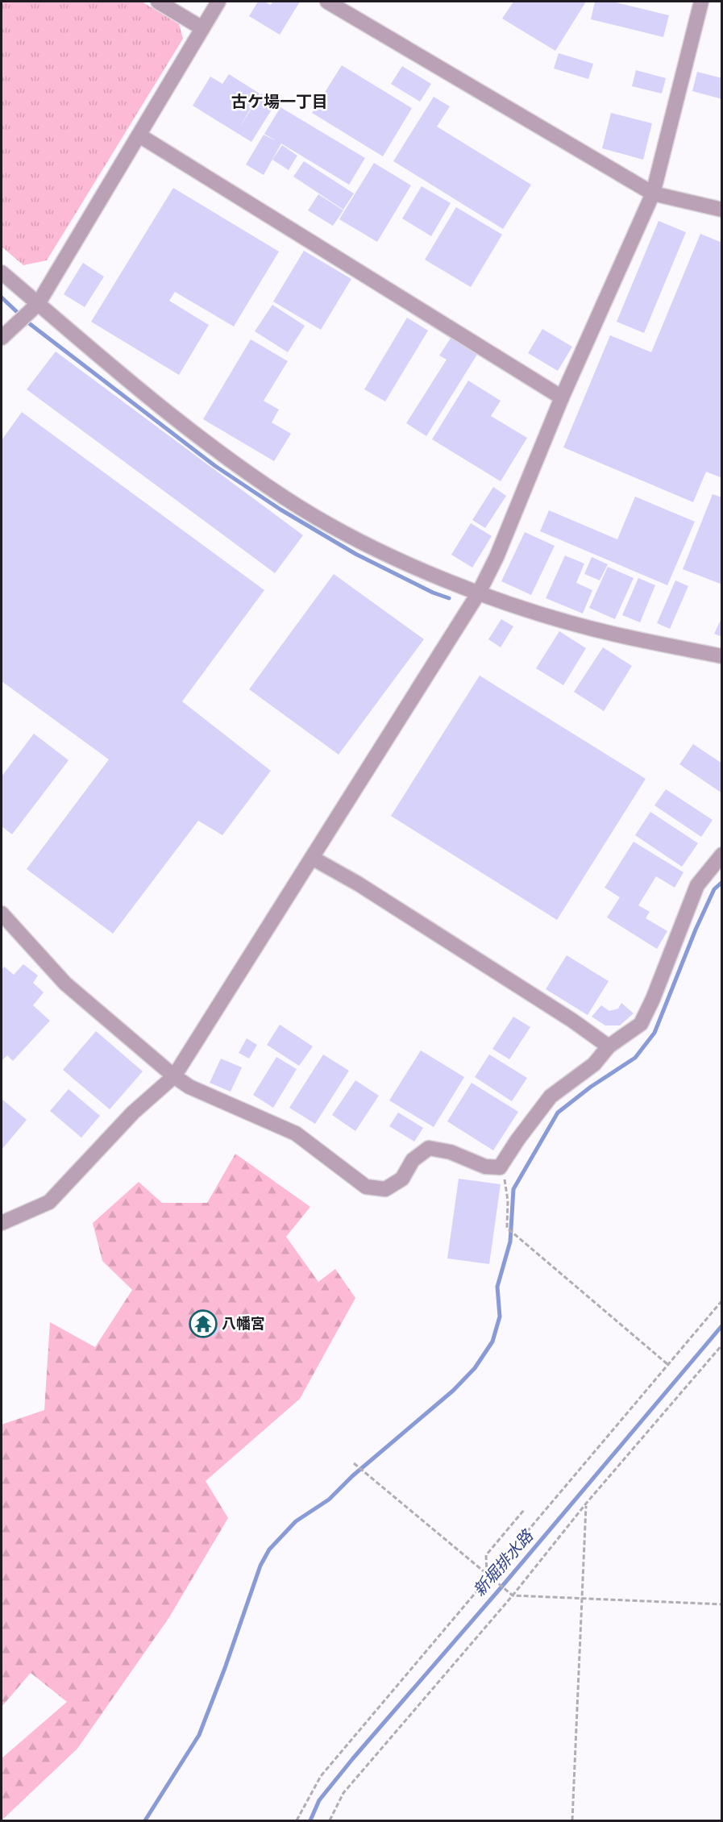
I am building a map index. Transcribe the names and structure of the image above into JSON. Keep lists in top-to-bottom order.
{
  "districts": ["古ケ場一丁目"],
  "water": ["新堀排水路"],
  "places": {
    "temple": ["八幡宮"]
  }
}
